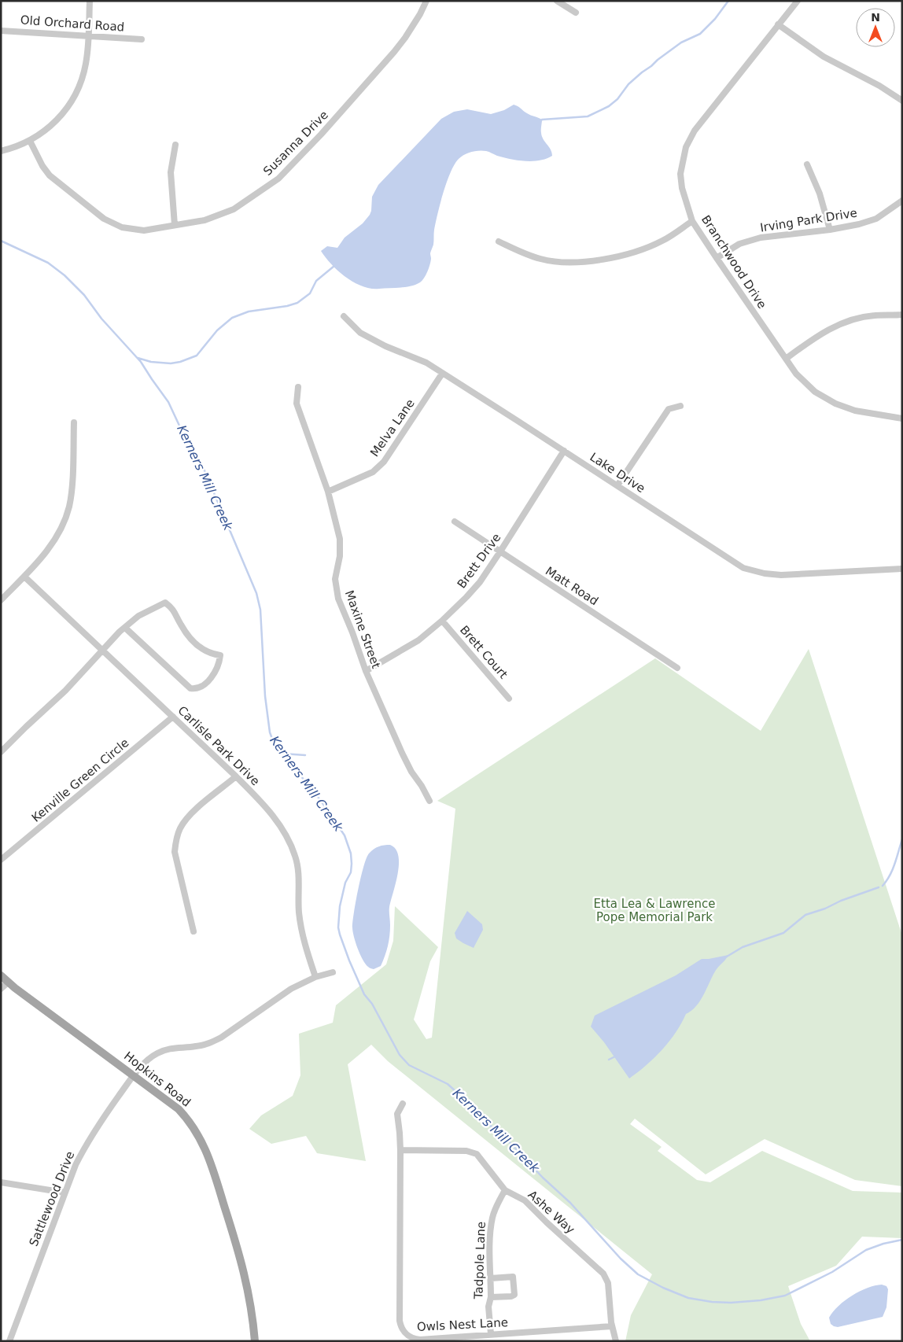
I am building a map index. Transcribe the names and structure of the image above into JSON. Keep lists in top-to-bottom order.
{
  "streets": {
    "main road": ["Hopkins Road"],
    "street": [
      "Old Orchard Road",
      "Susanna Drive",
      "Irving Park Drive",
      "Branchwood Drive",
      "Melva Lane",
      "Lake Drive",
      "Brett Drive",
      "Matt Road",
      "Maxine Street",
      "Brett Court",
      "Carlisle Park Drive",
      "Kenville Green Circle",
      "Sattlewood Drive",
      "Ashe Way",
      "Tadpole Lane",
      "Owls Nest Lane"
    ]
  },
  "crossings": [
    ["Irving Park Drive", "Branchwood Drive"],
    ["Melva Lane", "Lake Drive"],
    ["Melva Lane", "Maxine Street"],
    ["Lake Drive", "Brett Drive"],
    ["Brett Drive", "Matt Road"],
    ["Brett Drive", "Maxine Street"],
    ["Brett Drive", "Brett Court"],
    ["Carlisle Park Drive", "Kenville Green Circle"],
    ["Carlisle Park Drive", "Sattlewood Drive"],
    ["Hopkins Road", "Sattlewood Drive"],
    ["Ashe Way", "Tadpole Lane"],
    ["Ashe Way", "Owls Nest Lane"],
    ["Tadpole Lane", "Owls Nest Lane"]
  ],
  "water": ["Kerners Mill Creek"],
  "parks": ["Etta Lea & Lawrence Pope Memorial Park"],
  "north": "top"
}
